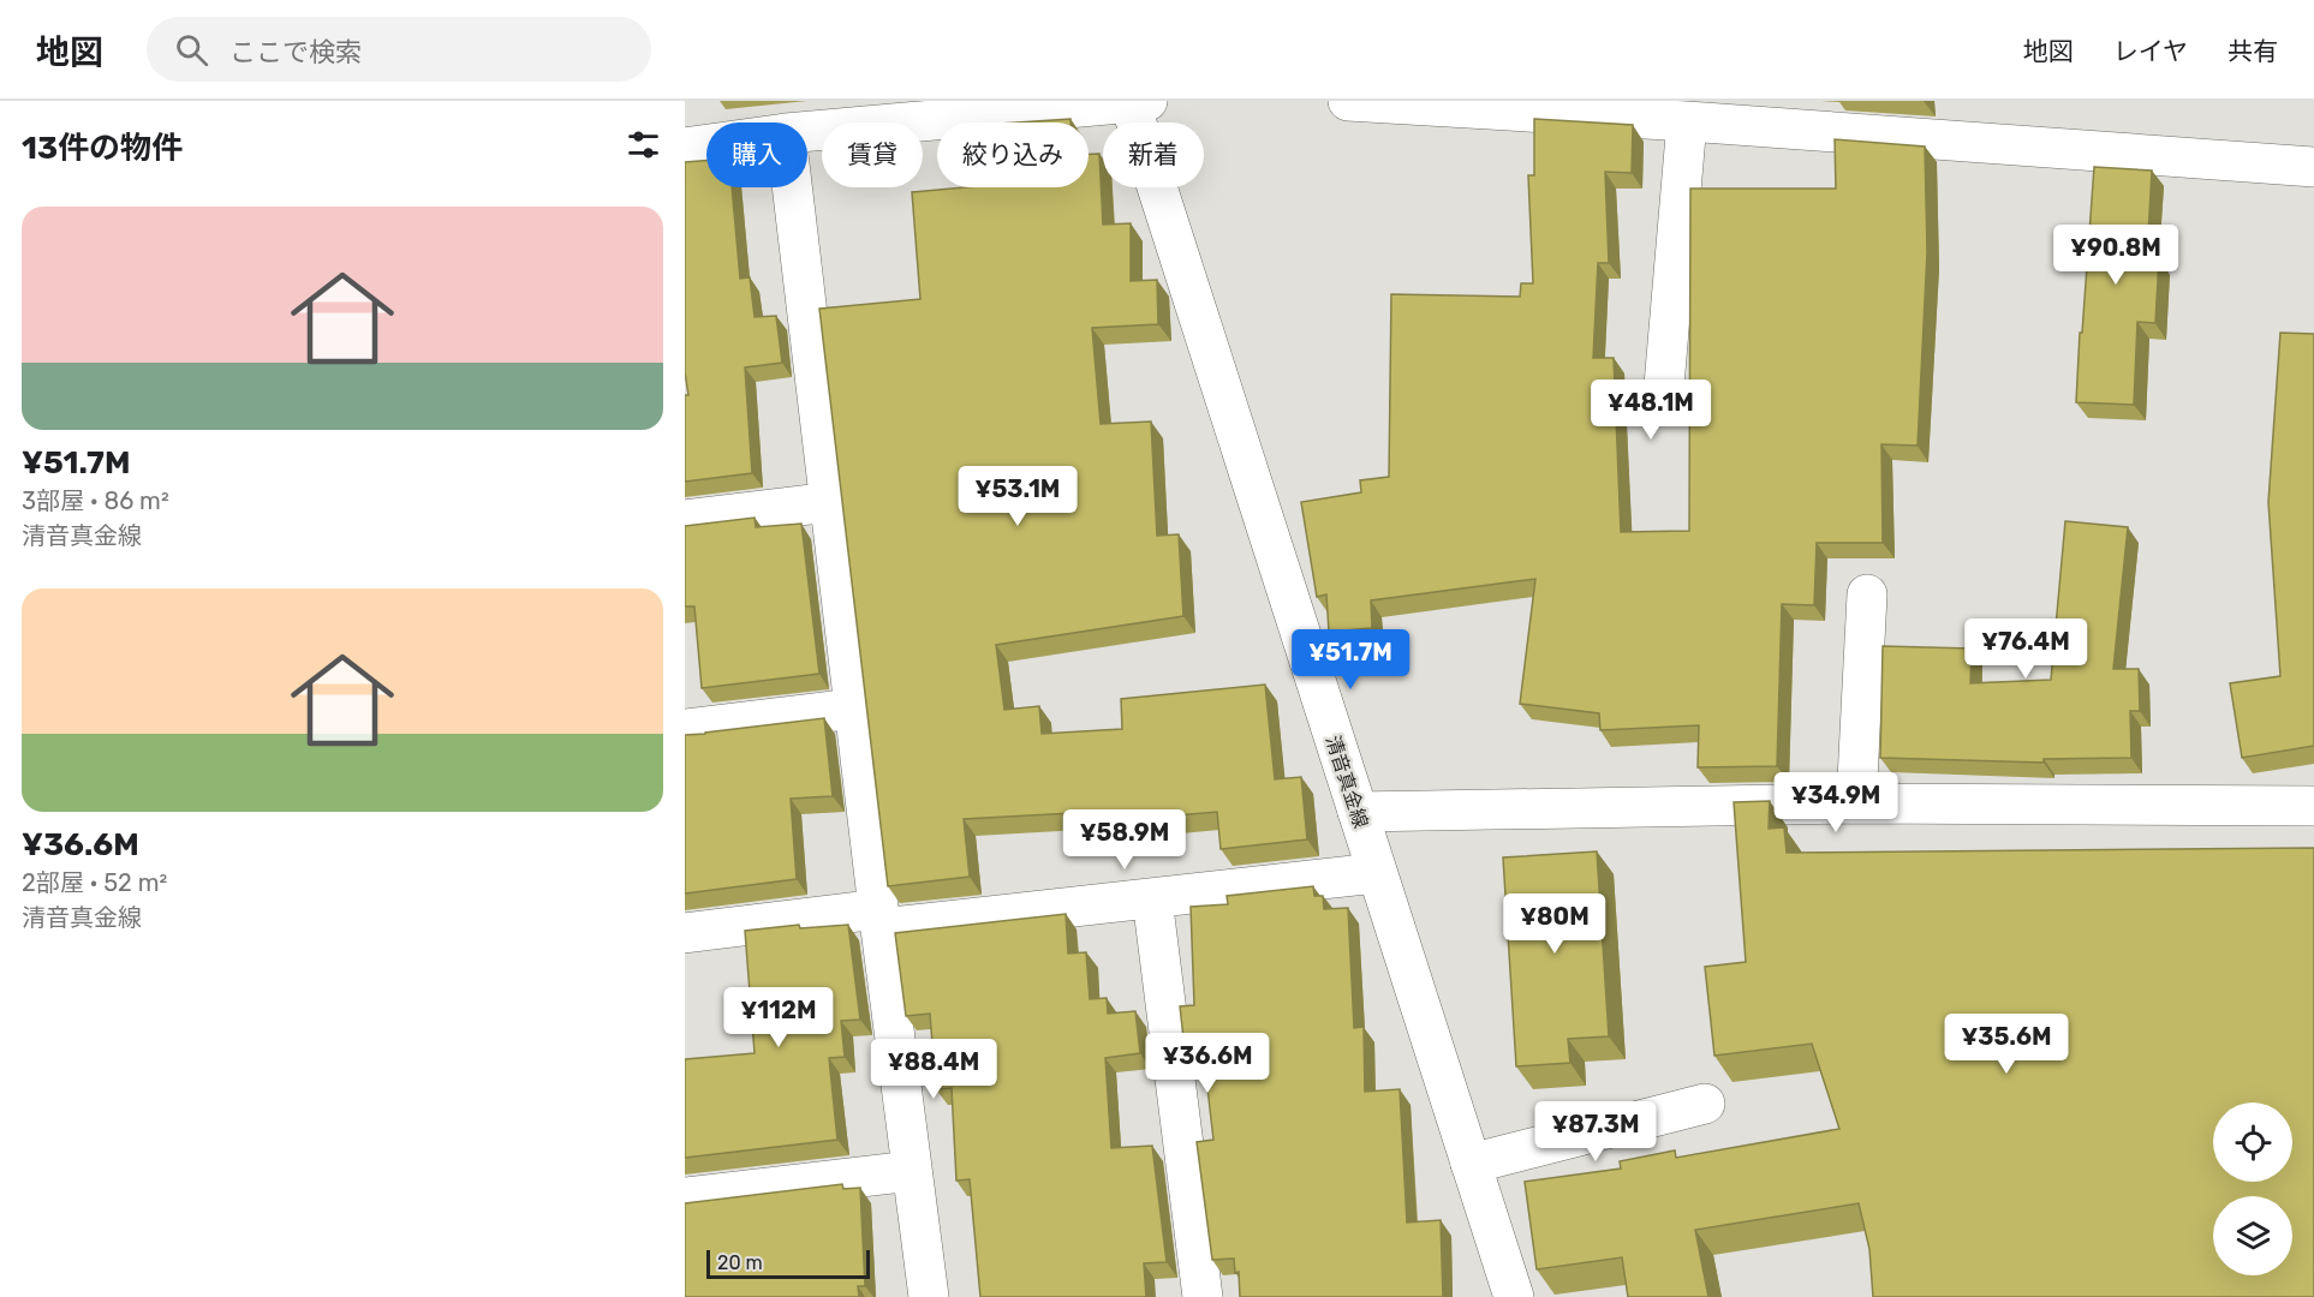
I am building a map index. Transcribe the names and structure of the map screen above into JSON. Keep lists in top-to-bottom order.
{
  "streets": {
    "street": ["清音真金線"]
  },
  "scale_bar": "20 m",
  "page": {
    "header": "地図",
    "search": "ここで検索",
    "nav": ["地図", "レイヤ", "共有"],
    "heading": "13件の物件",
    "chip": [
      "購入",
      "賃貸",
      "絞り込み",
      "新着"
    ],
    "list": [
      {
        "name": "¥51.7M",
        "note": "3部屋 · 86 m² · 清音真金線"
      },
      {
        "name": "¥36.6M",
        "note": "2部屋 · 52 m² · 清音真金線"
      }
    ],
    "price": [
      "¥90.8M",
      "¥48.1M",
      "¥53.1M",
      "¥76.4M",
      "¥51.7M",
      "¥34.9M",
      "¥58.9M",
      "¥80M",
      "¥112M",
      "¥35.6M",
      "¥36.6M",
      "¥88.4M",
      "¥87.3M"
    ],
    "scale": "20 m"
  }
}
